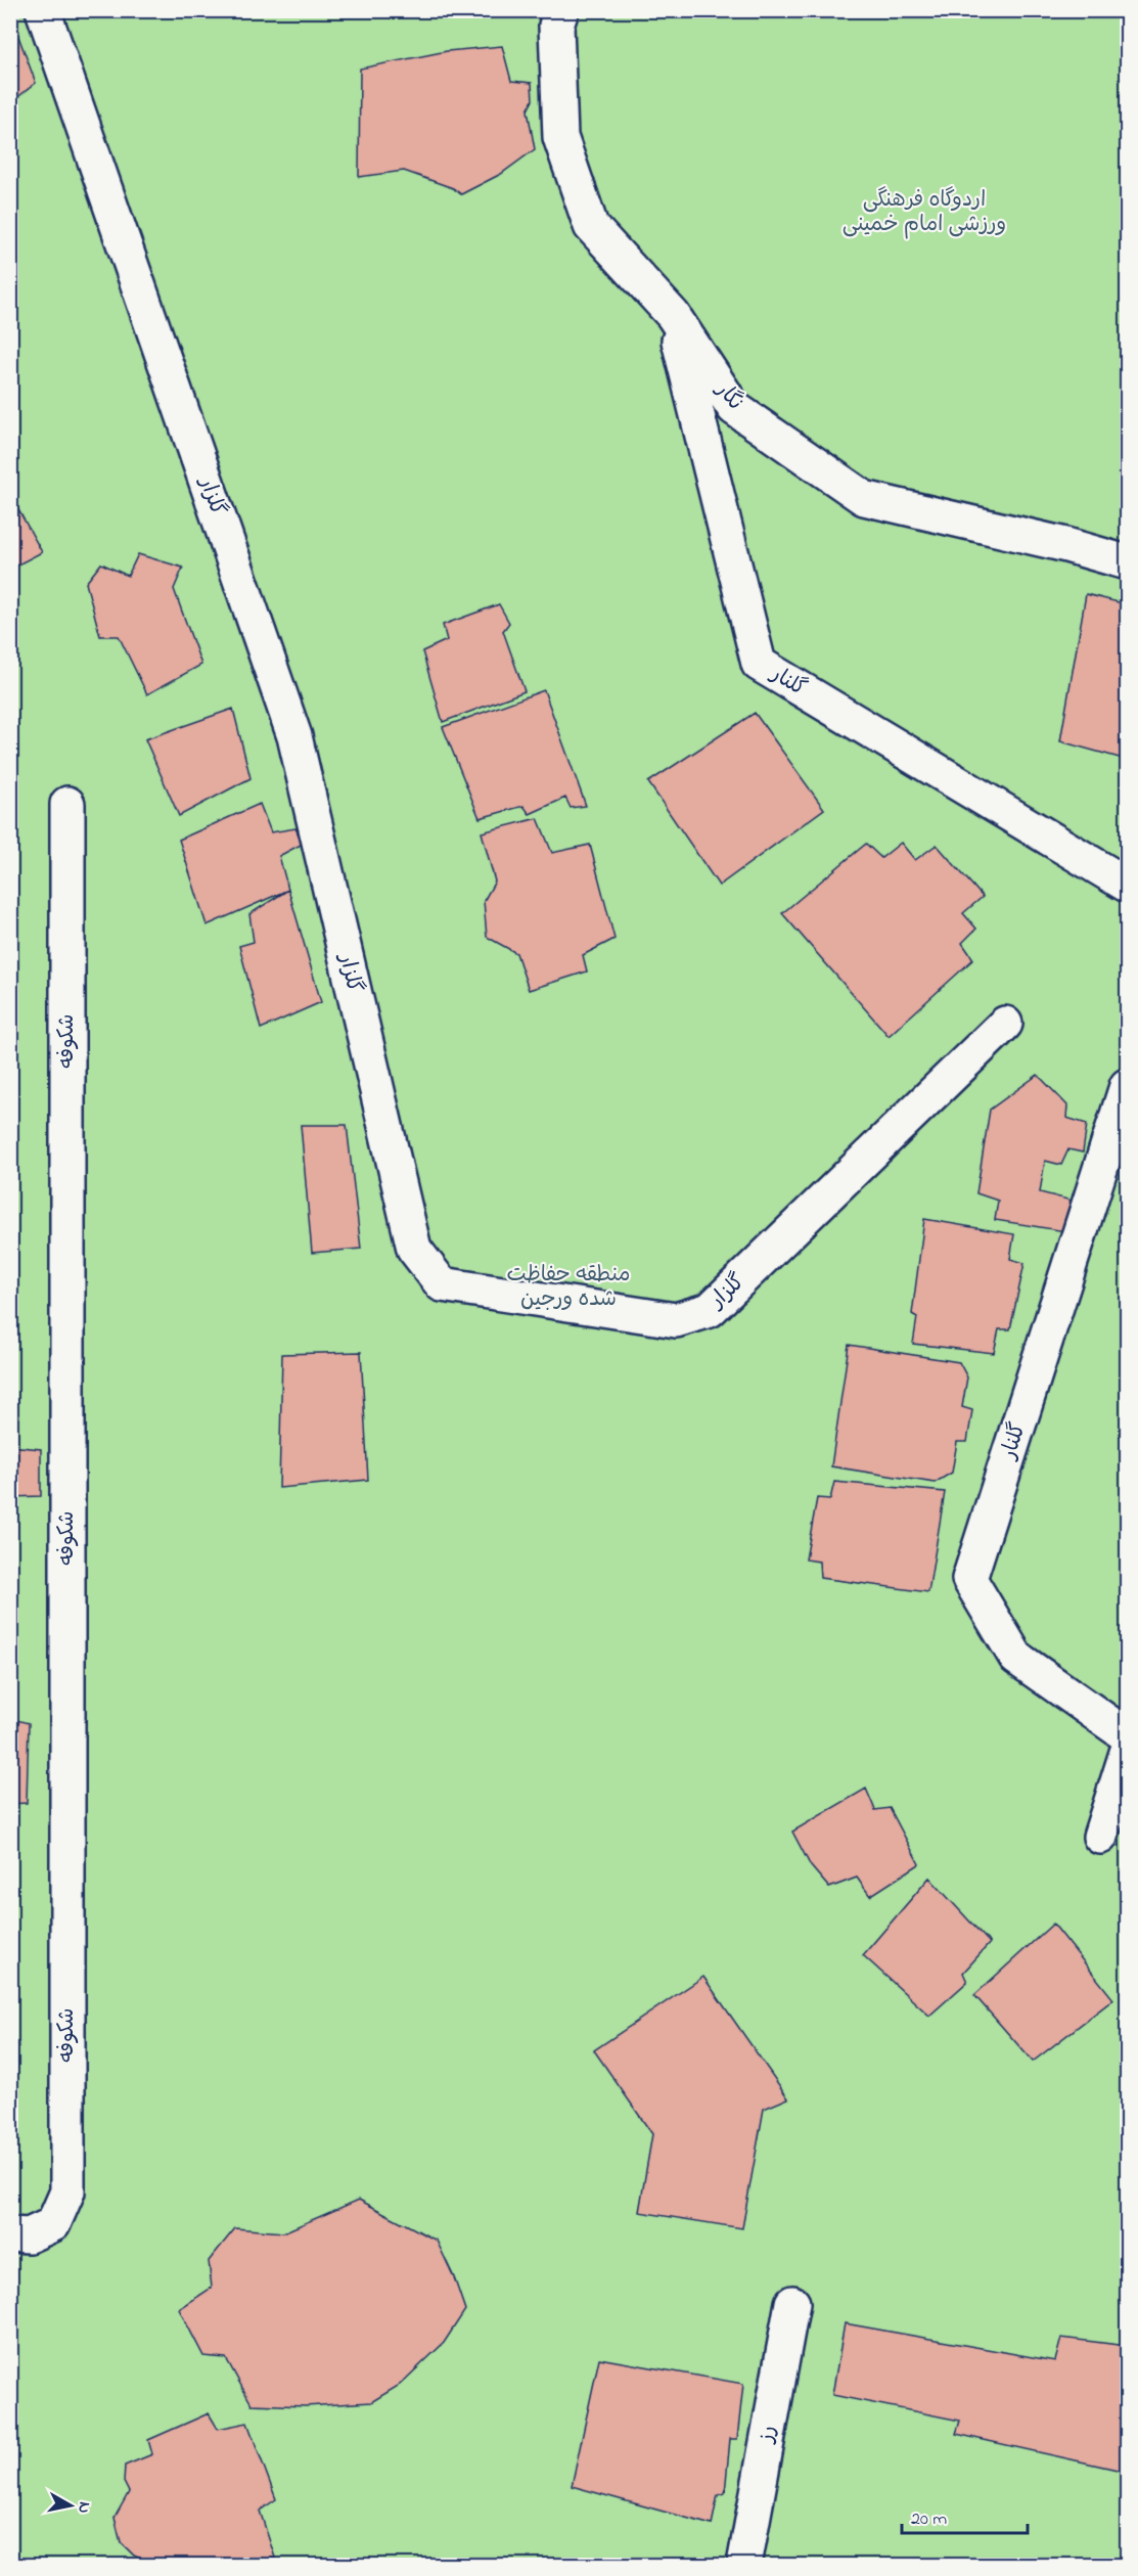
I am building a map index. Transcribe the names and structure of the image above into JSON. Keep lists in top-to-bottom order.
{
  "streets": {
    "street": [
      "نگار",
      "گلزار",
      "گلنار",
      "شکوفه",
      "رز"
    ]
  },
  "crossings": [
    ["نگار", "گلنار"]
  ],
  "parks": ["اردوگاه فرهنگی ورزشی امام خمینی", "منطقه حفاظت شده ورجین"],
  "scale_bar": "20 m",
  "north": "right"
}
